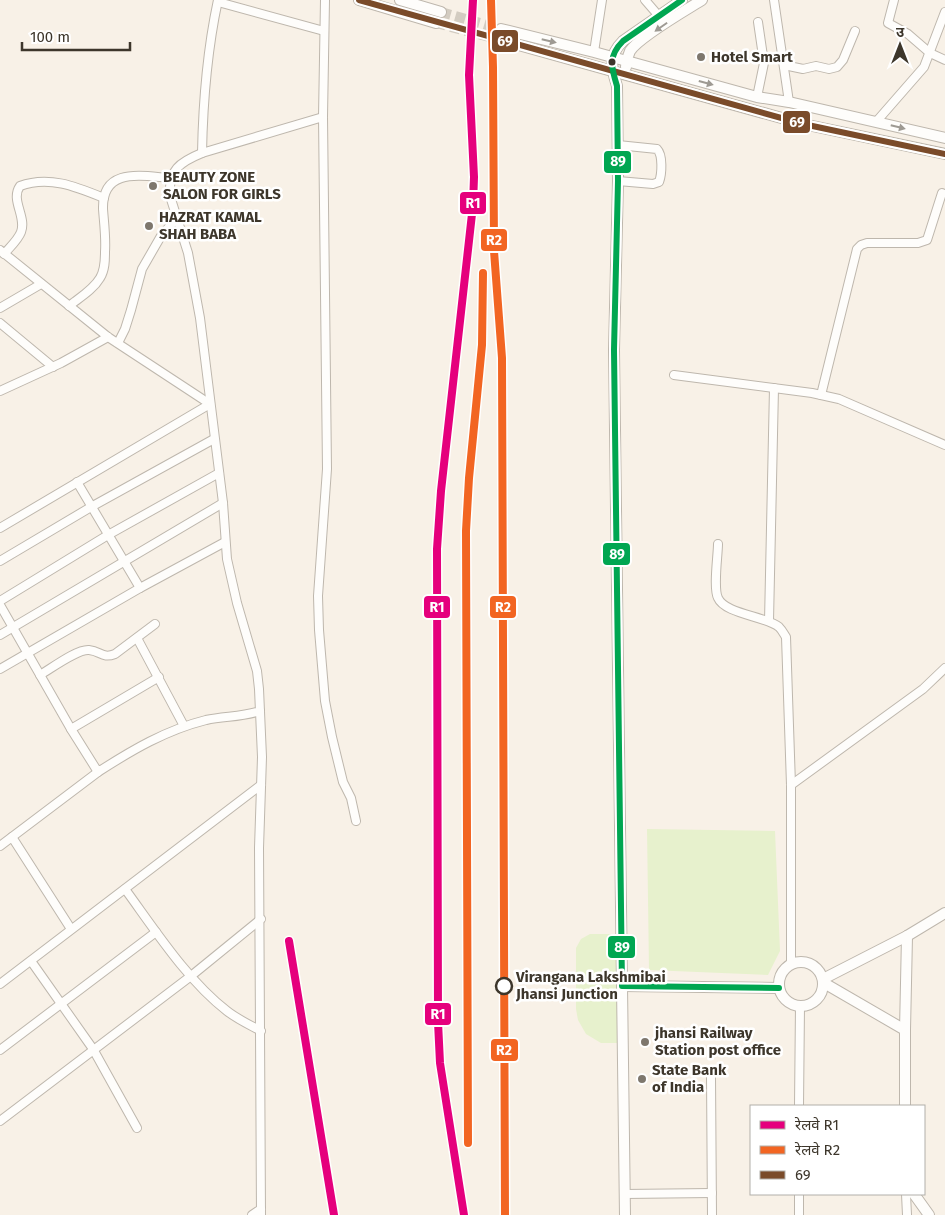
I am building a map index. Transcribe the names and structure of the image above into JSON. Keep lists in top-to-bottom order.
{
  "places": [
    "Hotel Smart",
    "BEAUTY ZONE SALON FOR GIRLS",
    "HAZRAT KAMAL SHAH BABA",
    "Virangana Lakshmibai Jhansi Junction",
    "jhansi Railway Station post office",
    "State Bank of India"
  ],
  "lines": [
    "rail line R1",
    "rail line R2",
    "transit line 69",
    "transit line 89"
  ],
  "legend": ["रेलवे R1", "रेलवे R2", "69"],
  "scale_bar": "100 m",
  "north": "top"
}
